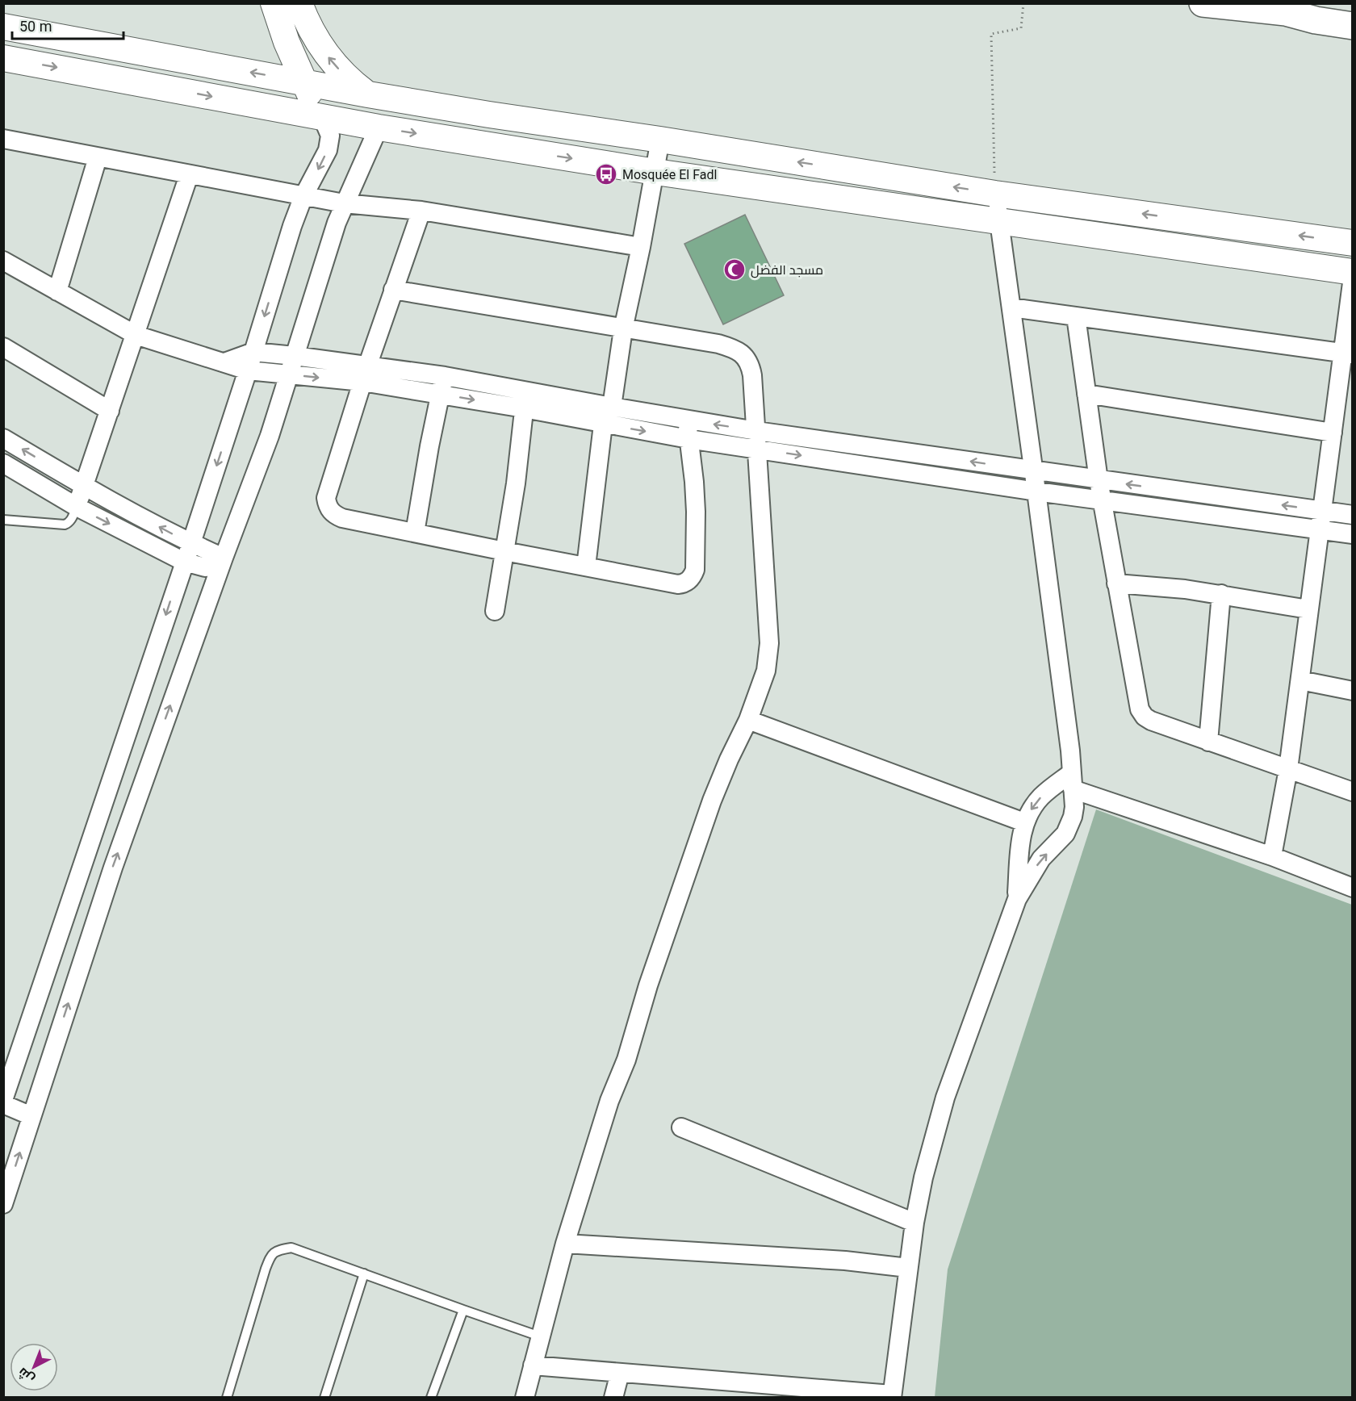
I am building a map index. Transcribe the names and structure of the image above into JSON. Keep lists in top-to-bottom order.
{
  "places": {
    "bus stop": ["Mosquée El Fadl"],
    "mosque": ["مسجد الفضل"]
  },
  "scale_bar": "50 m",
  "north": "bottom left"
}
